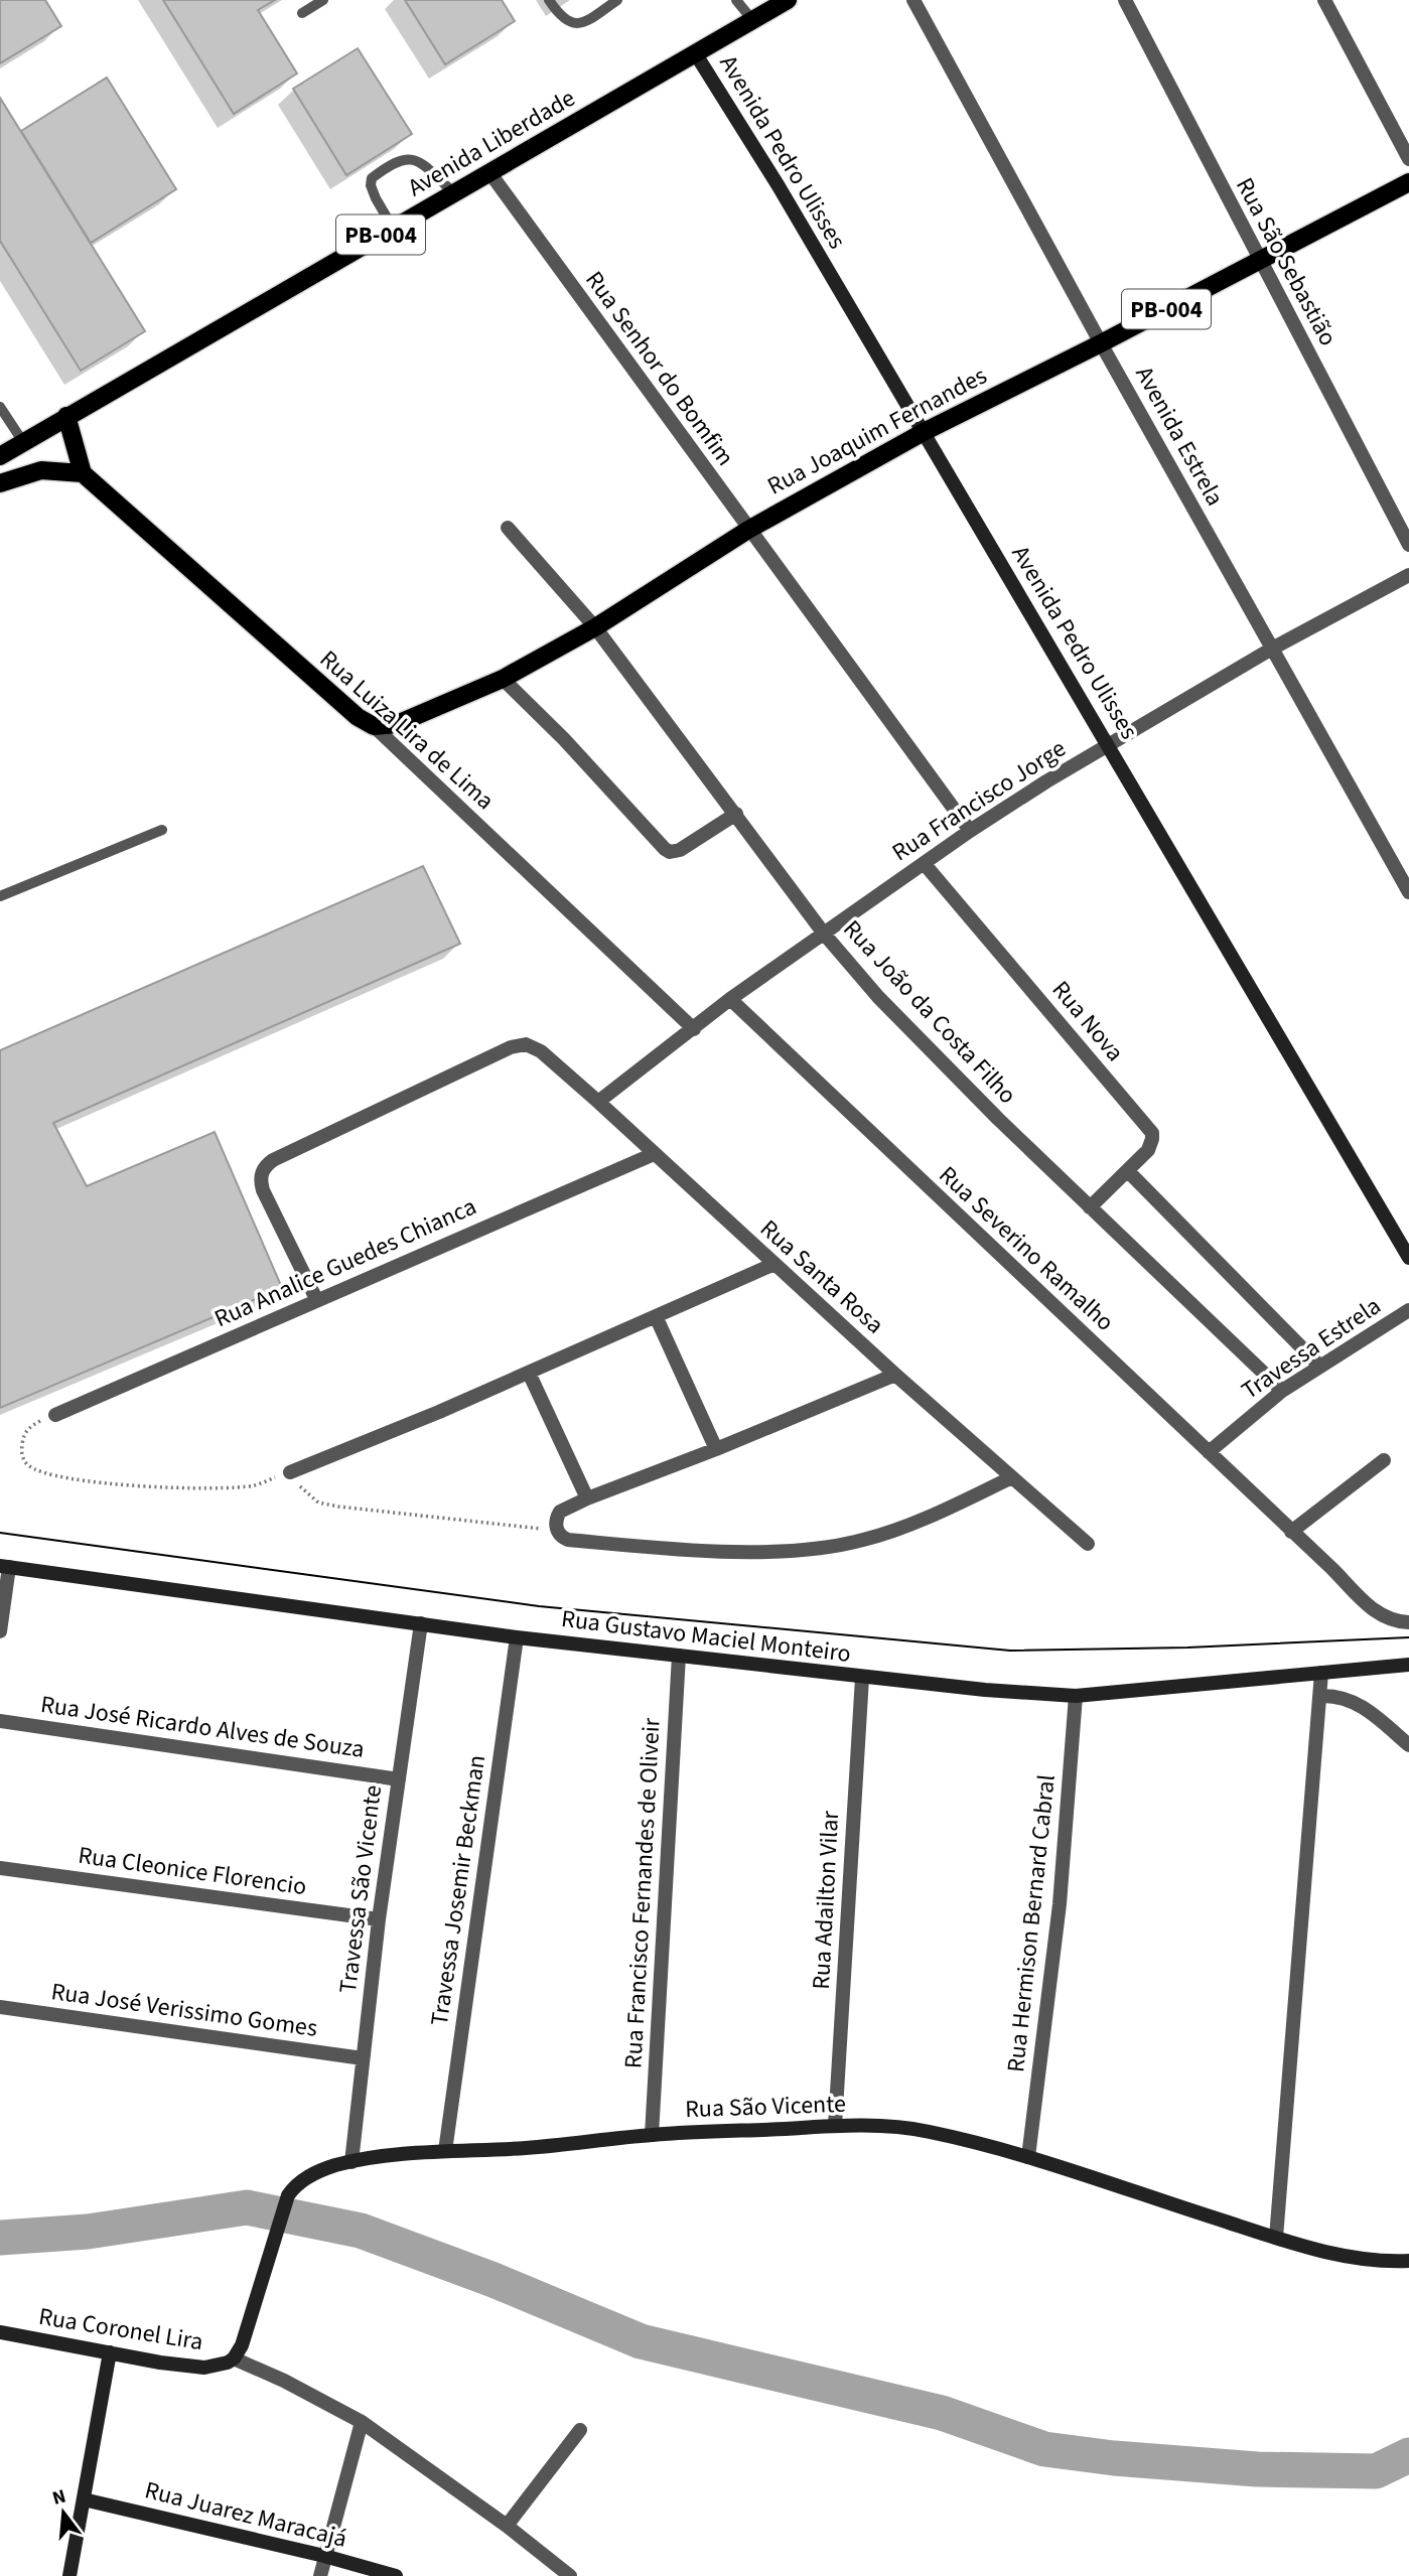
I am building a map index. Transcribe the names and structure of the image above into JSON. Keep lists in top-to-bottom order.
{
  "streets": {
    "main road": [
      "Avenida Liberdade",
      "PB-004",
      "Rua Joaquim Fernandes",
      "Rua Luiza Lira de Lima"
    ],
    "street": [
      "Avenida Pedro Ulisses",
      "Rua São Sebastião",
      "Rua Senhor do Bomfim",
      "Avenida Estrela",
      "Rua Francisco Jorge",
      "Rua João da Costa Filho",
      "Rua Nova",
      "Rua Severino Ramalho",
      "Rua Analice Guedes Chianca",
      "Rua Santa Rosa",
      "Travessa Estrela",
      "Rua Gustavo Maciel Monteiro",
      "Rua José Ricardo Alves de Souza",
      "Rua Cleonice Florencio",
      "Travessa São Vicente",
      "Travessa Josemir Beckman",
      "Rua Francisco Fernandes de Oliveir",
      "Rua Adailton Vilar",
      "Rua Hermison Bernard Cabral",
      "Rua José Verissimo Gomes",
      "Rua São Vicente",
      "Rua Coronel Lira",
      "Rua Juarez Maracajá"
    ]
  },
  "crossings": [
    ["Avenida Liberdade", "Avenida Pedro Ulisses"],
    ["Avenida Liberdade", "Rua Senhor do Bomfim"],
    ["Avenida Pedro Ulisses", "Rua Joaquim Fernandes"],
    ["Avenida Pedro Ulisses", "Rua Francisco Jorge"],
    ["Rua São Sebastião", "Rua Joaquim Fernandes"],
    ["Rua Senhor do Bomfim", "Rua Joaquim Fernandes"],
    ["Rua Senhor do Bomfim", "Rua Francisco Jorge"],
    ["Rua Joaquim Fernandes", "Avenida Estrela"],
    ["Rua Joaquim Fernandes", "Rua Luiza Lira de Lima"],
    ["Rua Joaquim Fernandes", "Rua João da Costa Filho"],
    ["Avenida Estrela", "Rua Francisco Jorge"],
    ["Rua Luiza Lira de Lima", "Rua Francisco Jorge"],
    ["Rua Francisco Jorge", "Rua João da Costa Filho"],
    ["Rua Francisco Jorge", "Rua Nova"],
    ["Rua Francisco Jorge", "Rua Severino Ramalho"],
    ["Rua Francisco Jorge", "Rua Santa Rosa"],
    ["Rua João da Costa Filho", "Rua Nova"],
    ["Rua João da Costa Filho", "Travessa Estrela"],
    ["Rua Severino Ramalho", "Travessa Estrela"],
    ["Rua Analice Guedes Chianca", "Rua Santa Rosa"],
    ["Rua Gustavo Maciel Monteiro", "Travessa São Vicente"],
    ["Rua Gustavo Maciel Monteiro", "Travessa Josemir Beckman"],
    ["Rua Gustavo Maciel Monteiro", "Rua Francisco Fernandes de Oliveir"],
    ["Rua Gustavo Maciel Monteiro", "Rua Adailton Vilar"],
    ["Rua Gustavo Maciel Monteiro", "Rua Hermison Bernard Cabral"],
    ["Rua José Ricardo Alves de Souza", "Travessa São Vicente"],
    ["Rua Cleonice Florencio", "Travessa São Vicente"],
    ["Travessa São Vicente", "Rua José Verissimo Gomes"],
    ["Travessa São Vicente", "Rua São Vicente"],
    ["Travessa Josemir Beckman", "Rua São Vicente"],
    ["Rua Francisco Fernandes de Oliveir", "Rua São Vicente"],
    ["Rua Adailton Vilar", "Rua São Vicente"],
    ["Rua Hermison Bernard Cabral", "Rua São Vicente"],
    ["Rua São Vicente", "Rua Coronel Lira"]
  ],
  "north": "top"
}
